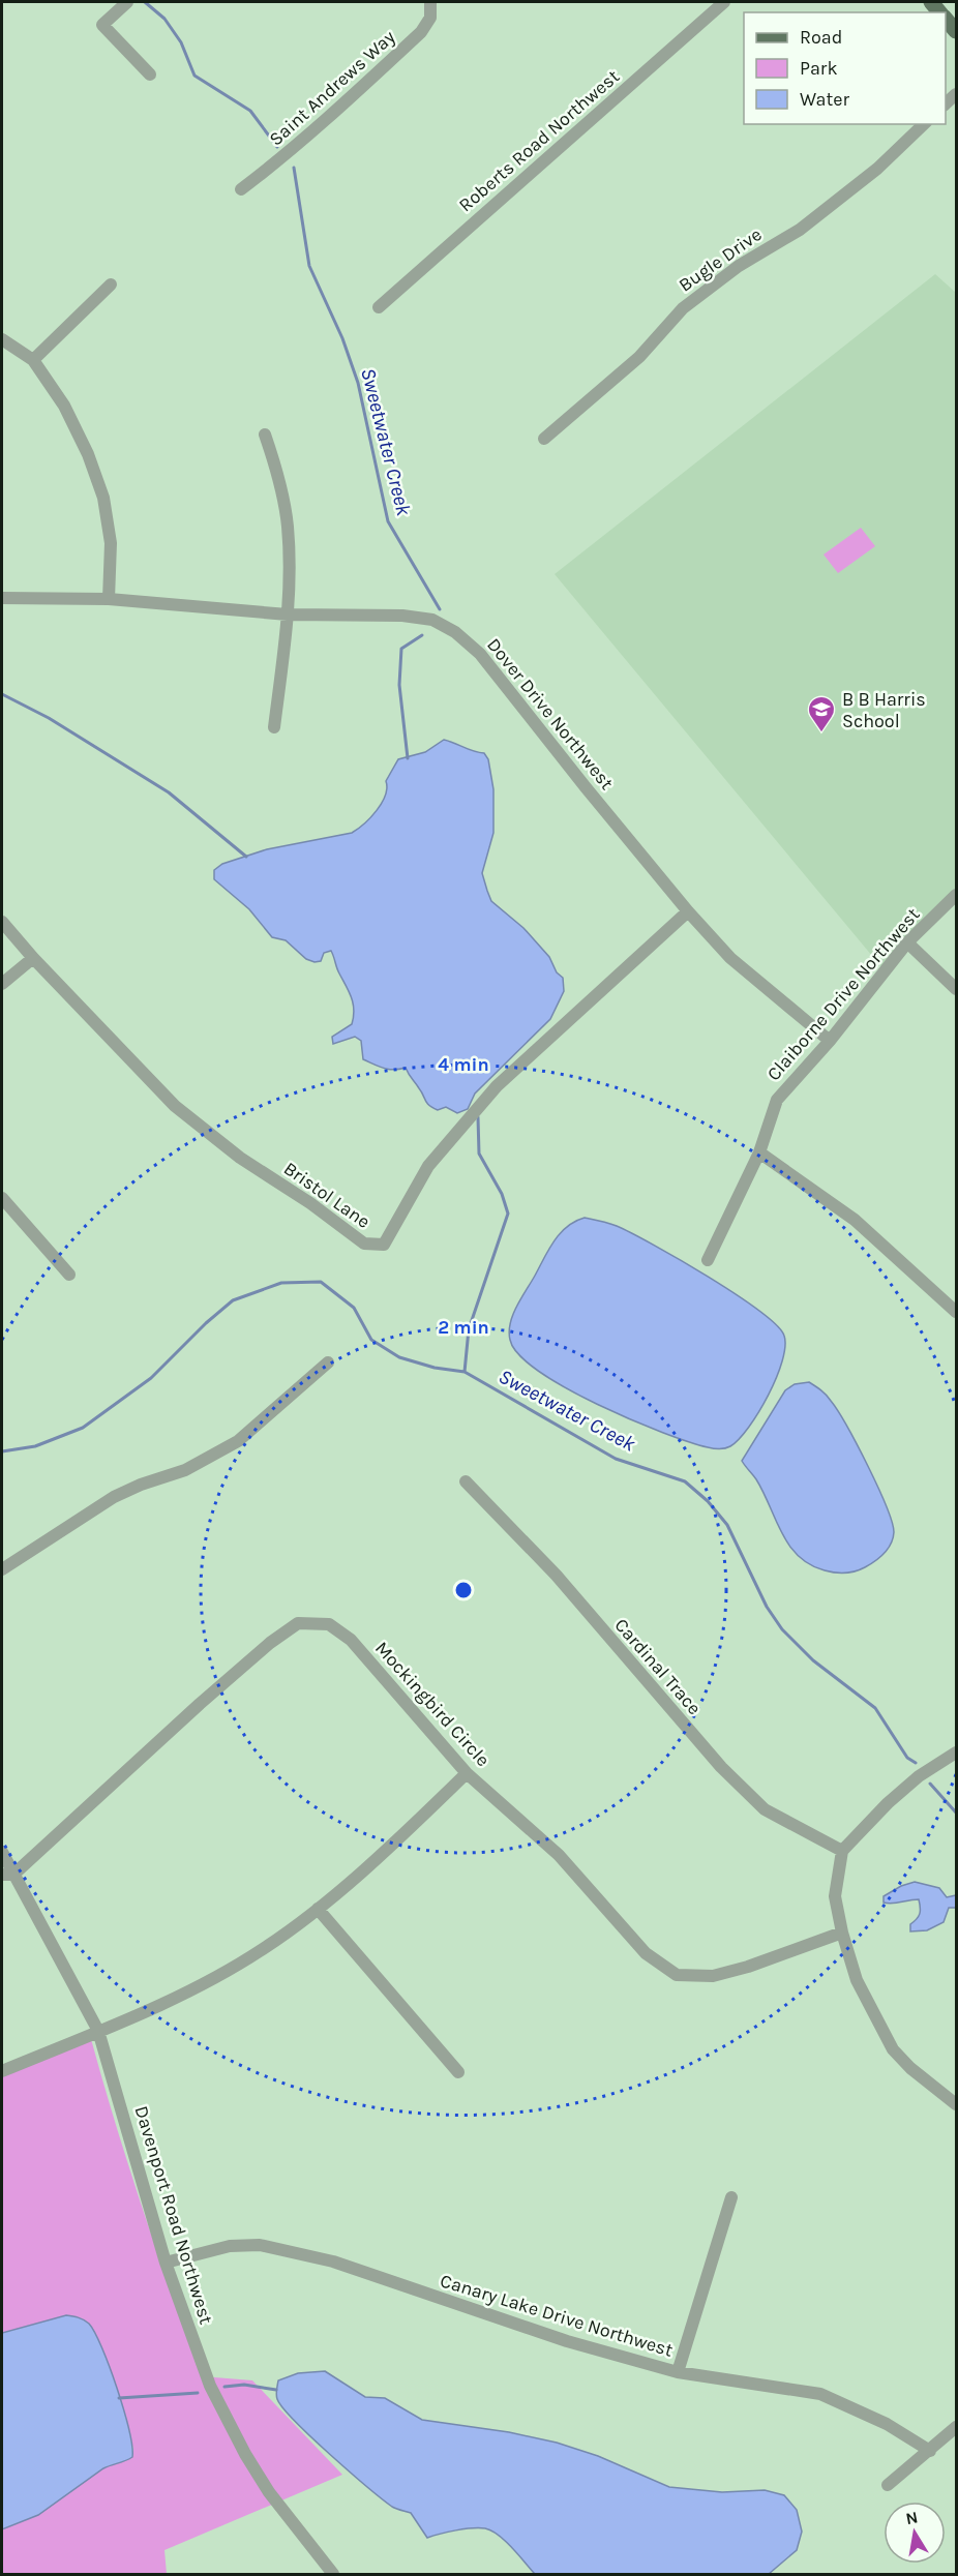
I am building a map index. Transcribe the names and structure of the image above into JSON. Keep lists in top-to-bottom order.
{
  "streets": {
    "street": [
      "Saint Andrews Way",
      "Roberts Road Northwest",
      "Bugle Drive",
      "Dover Drive Northwest",
      "Claiborne Drive Northwest",
      "Bristol Lane",
      "Cardinal Trace",
      "Mockingbird Circle",
      "Davenport Road Northwest",
      "Canary Lake Drive Northwest"
    ]
  },
  "crossings": [
    ["Dover Drive Northwest", "Claiborne Drive Northwest"],
    ["Dover Drive Northwest", "Bristol Lane"],
    ["Mockingbird Circle", "Davenport Road Northwest"],
    ["Davenport Road Northwest", "Canary Lake Drive Northwest"]
  ],
  "water": ["Sweetwater Creek"],
  "places": {
    "school or university": ["B B Harris School"]
  },
  "legend": ["Road", "Park", "Water"],
  "north": "top",
  "rings": ["4 min", "2 min"]
}
